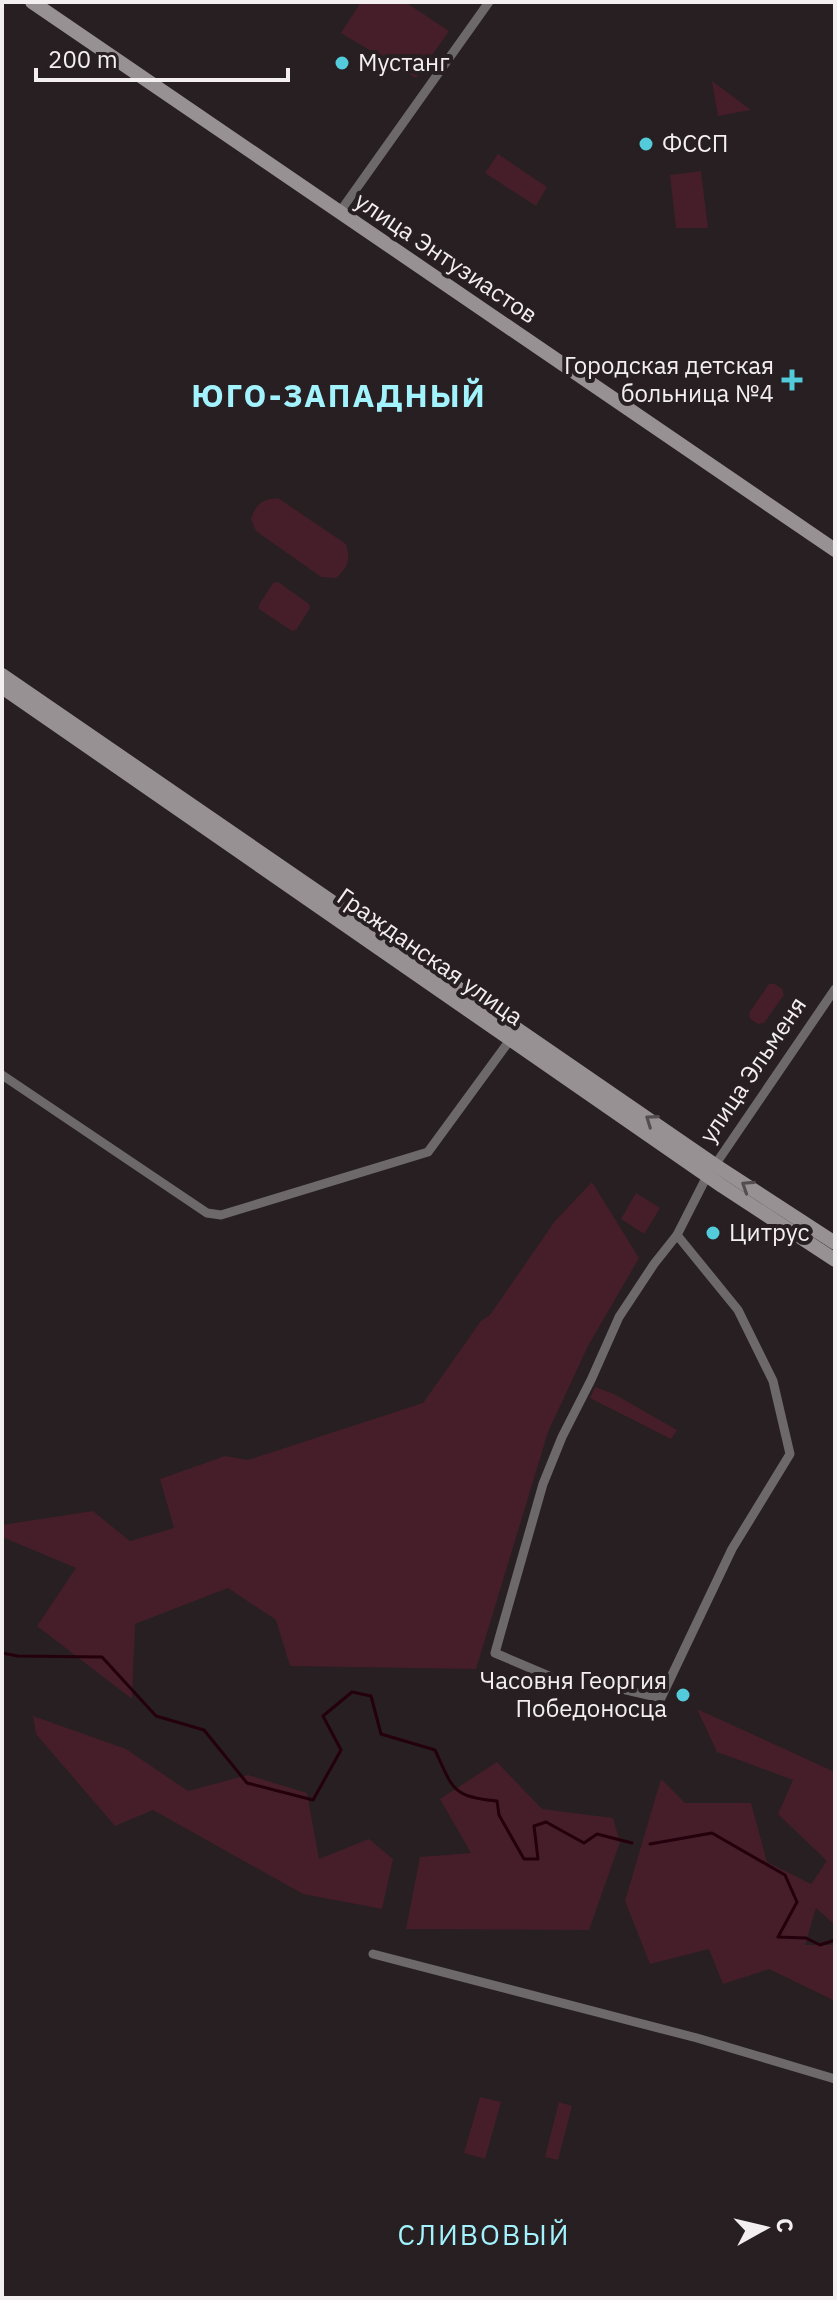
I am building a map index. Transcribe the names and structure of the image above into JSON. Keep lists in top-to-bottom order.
{
  "streets": {
    "main road": ["улица Энтузиастов", "Гражданская улица"],
    "street": ["улица Эльменя"]
  },
  "crossings": [
    ["Гражданская улица", "улица Эльменя"]
  ],
  "districts": ["ЮГО-ЗАПАДНЫЙ", "СЛИВОВЫЙ"],
  "places": {
    "other": [
      "Мустанг",
      "ФССП",
      "Цитрус",
      "Часовня Георгия Победоносца"
    ],
    "health": ["Городская детская больница №4"]
  },
  "scale_bar": "200 m",
  "north": "right"
}
